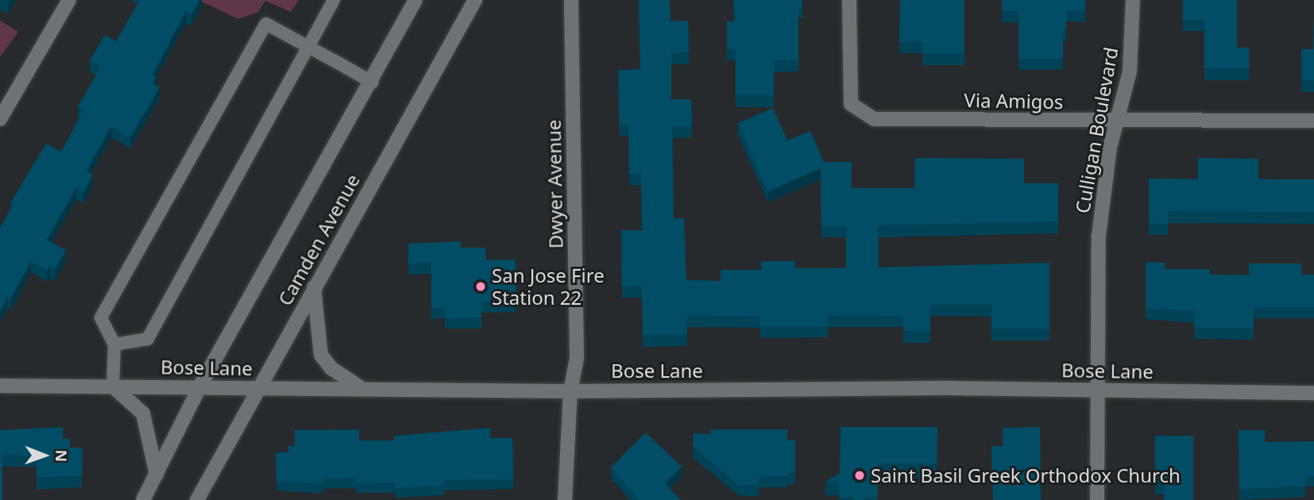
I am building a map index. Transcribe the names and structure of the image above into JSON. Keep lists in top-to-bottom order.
{
  "streets": {
    "street": [
      "Via Amigos",
      "Culligan Boulevard",
      "Dwyer Avenue",
      "Camden Avenue",
      "Bose Lane"
    ]
  },
  "crossings": [
    ["Via Amigos", "Culligan Boulevard"],
    ["Culligan Boulevard", "Bose Lane"],
    ["Dwyer Avenue", "Bose Lane"],
    ["Camden Avenue", "Bose Lane"]
  ],
  "places": ["San Jose Fire Station 22", "Saint Basil Greek Orthodox Church"],
  "north": "right"
}
